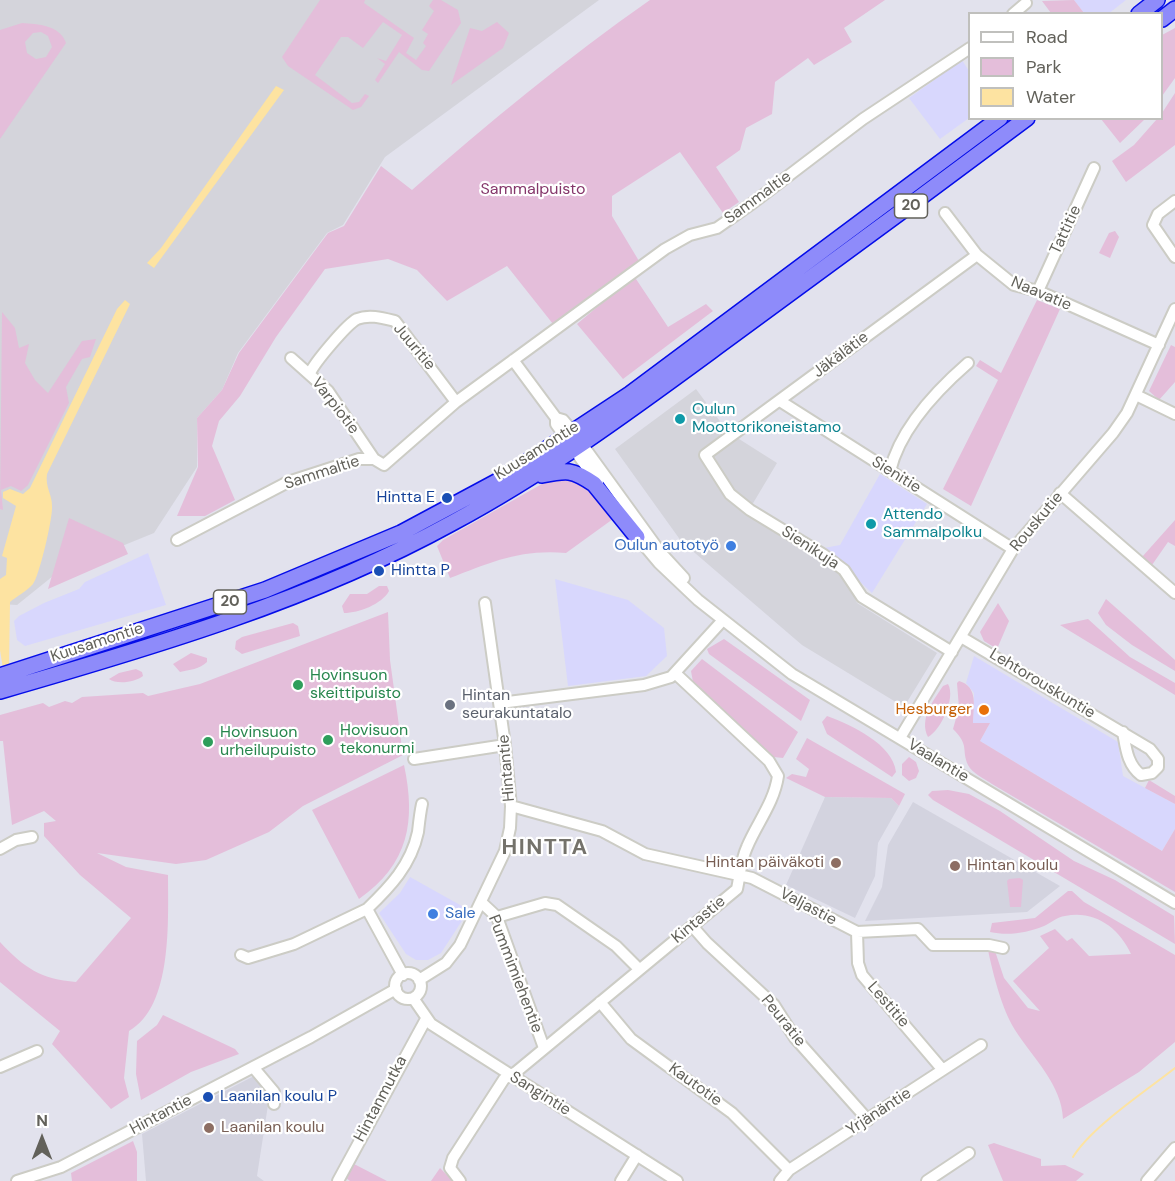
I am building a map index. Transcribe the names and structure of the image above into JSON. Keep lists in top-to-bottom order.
{
  "streets": {
    "highway": ["20", "Kuusamontie"],
    "street": [
      "Sammaltie",
      "Tattitie",
      "Naavatie",
      "Juuritie",
      "Jäkälätie",
      "Varpiotie",
      "Sienitie",
      "Rouskutie",
      "Sienikuja",
      "Lehtorouskuntie",
      "Vaalantie",
      "Hintantie",
      "Valjastie",
      "Kintastie",
      "Pummimiehentie",
      "Lestitie",
      "Peuratie",
      "Kautotie",
      "Sangintie",
      "Hintanmutka",
      "Yrjänäntie"
    ]
  },
  "crossings": [
    ["Sammaltie", "Juuritie"],
    ["Sammaltie", "Varpiotie"],
    ["Tattitie", "Naavatie"],
    ["Naavatie", "Jäkälätie"],
    ["Naavatie", "Rouskutie"],
    ["Juuritie", "Varpiotie"],
    ["Jäkälätie", "Sienitie"],
    ["Jäkälätie", "Sienikuja"],
    ["Kuusamontie", "Vaalantie"],
    ["Sienitie", "Rouskutie"],
    ["Rouskutie", "Sienikuja"],
    ["Rouskutie", "Lehtorouskuntie"],
    ["Rouskutie", "Vaalantie"],
    ["Hintantie", "Valjastie"],
    ["Hintantie", "Pummimiehentie"],
    ["Hintantie", "Sangintie"],
    ["Valjastie", "Kintastie"],
    ["Valjastie", "Lestitie"],
    ["Kintastie", "Pummimiehentie"],
    ["Kintastie", "Peuratie"],
    ["Kintastie", "Kautotie"],
    ["Kintastie", "Sangintie"],
    ["Lestitie", "Yrjänäntie"],
    ["Peuratie", "Yrjänäntie"],
    ["Kautotie", "Yrjänäntie"],
    ["Sangintie", "Hintanmutka"]
  ],
  "districts": ["HINTTA"],
  "parks": ["Sammalpuisto"],
  "places": [
    "Oulun Moottorikoneistamo",
    "Hintta E",
    "Attendo Sammalpolku",
    "Oulun autotyö",
    "Hintta P",
    "Hovinsuon skeittipuisto",
    "Hintan seurakuntatalo",
    "Hesburger",
    "Hovisuon tekonurmi",
    "Hovinsuon urheilupuisto",
    "Hintan päiväkoti",
    "Hintan koulu",
    "Sale",
    "Laanilan koulu P",
    "Laanilan koulu"
  ],
  "legend": ["Road", "Park", "Water"],
  "north": "top"
}
